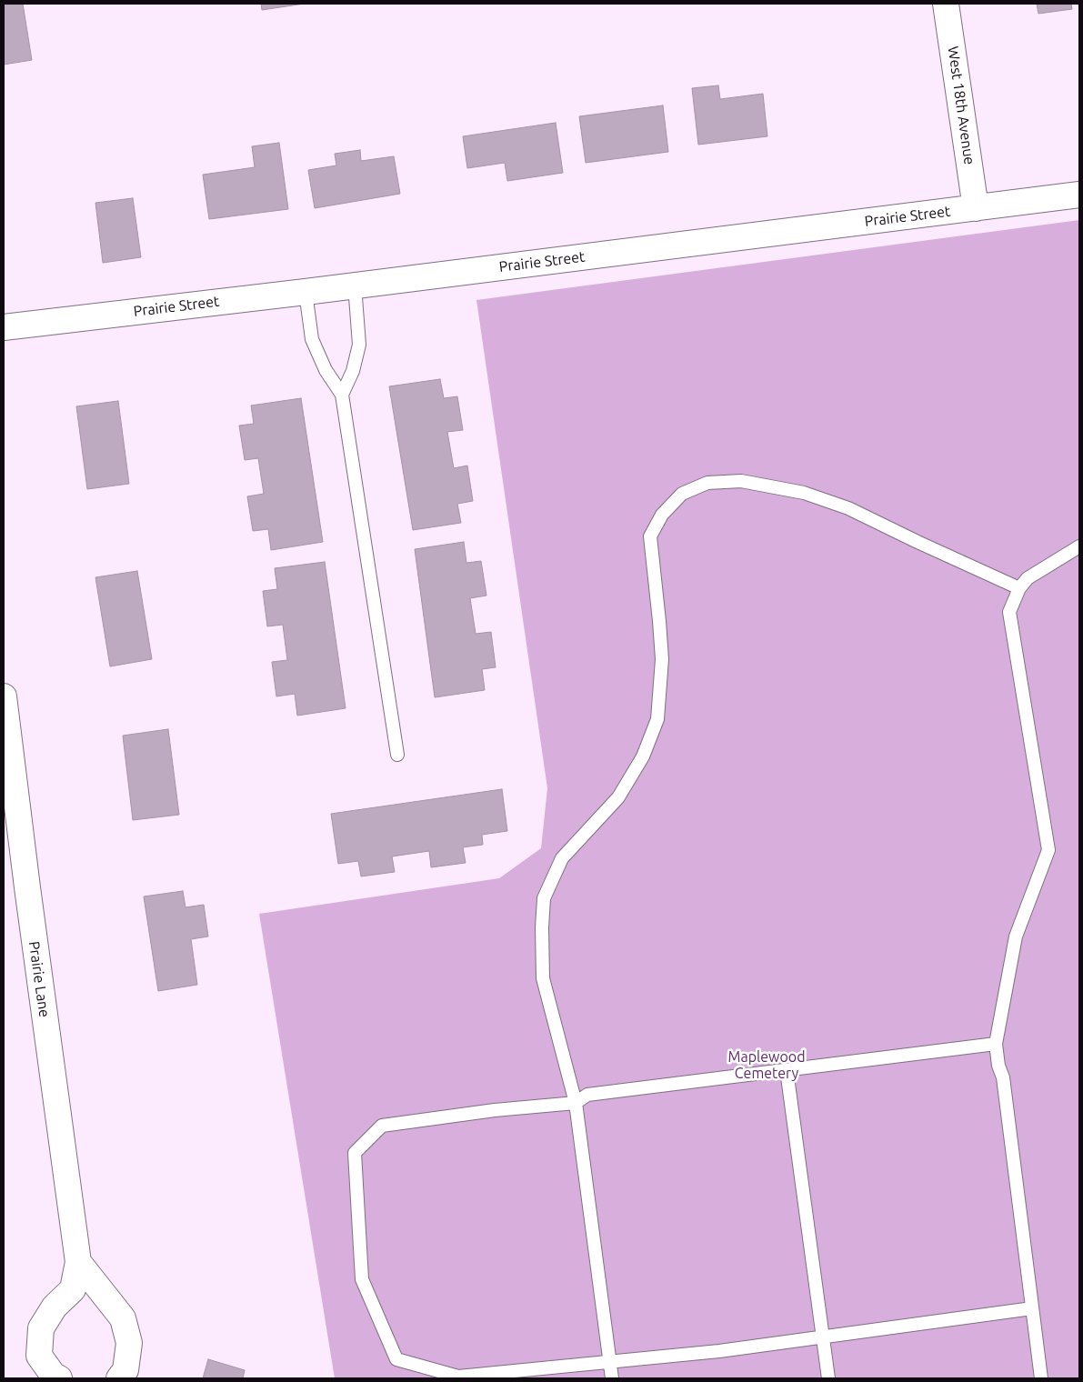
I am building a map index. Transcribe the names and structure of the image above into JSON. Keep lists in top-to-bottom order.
{
  "streets": {
    "street": ["West 18th Avenue", "Prairie Street", "Prairie Lane"]
  },
  "crossings": [
    ["West 18th Avenue", "Prairie Street"]
  ],
  "parks": ["Maplewood Cemetery"]
}
